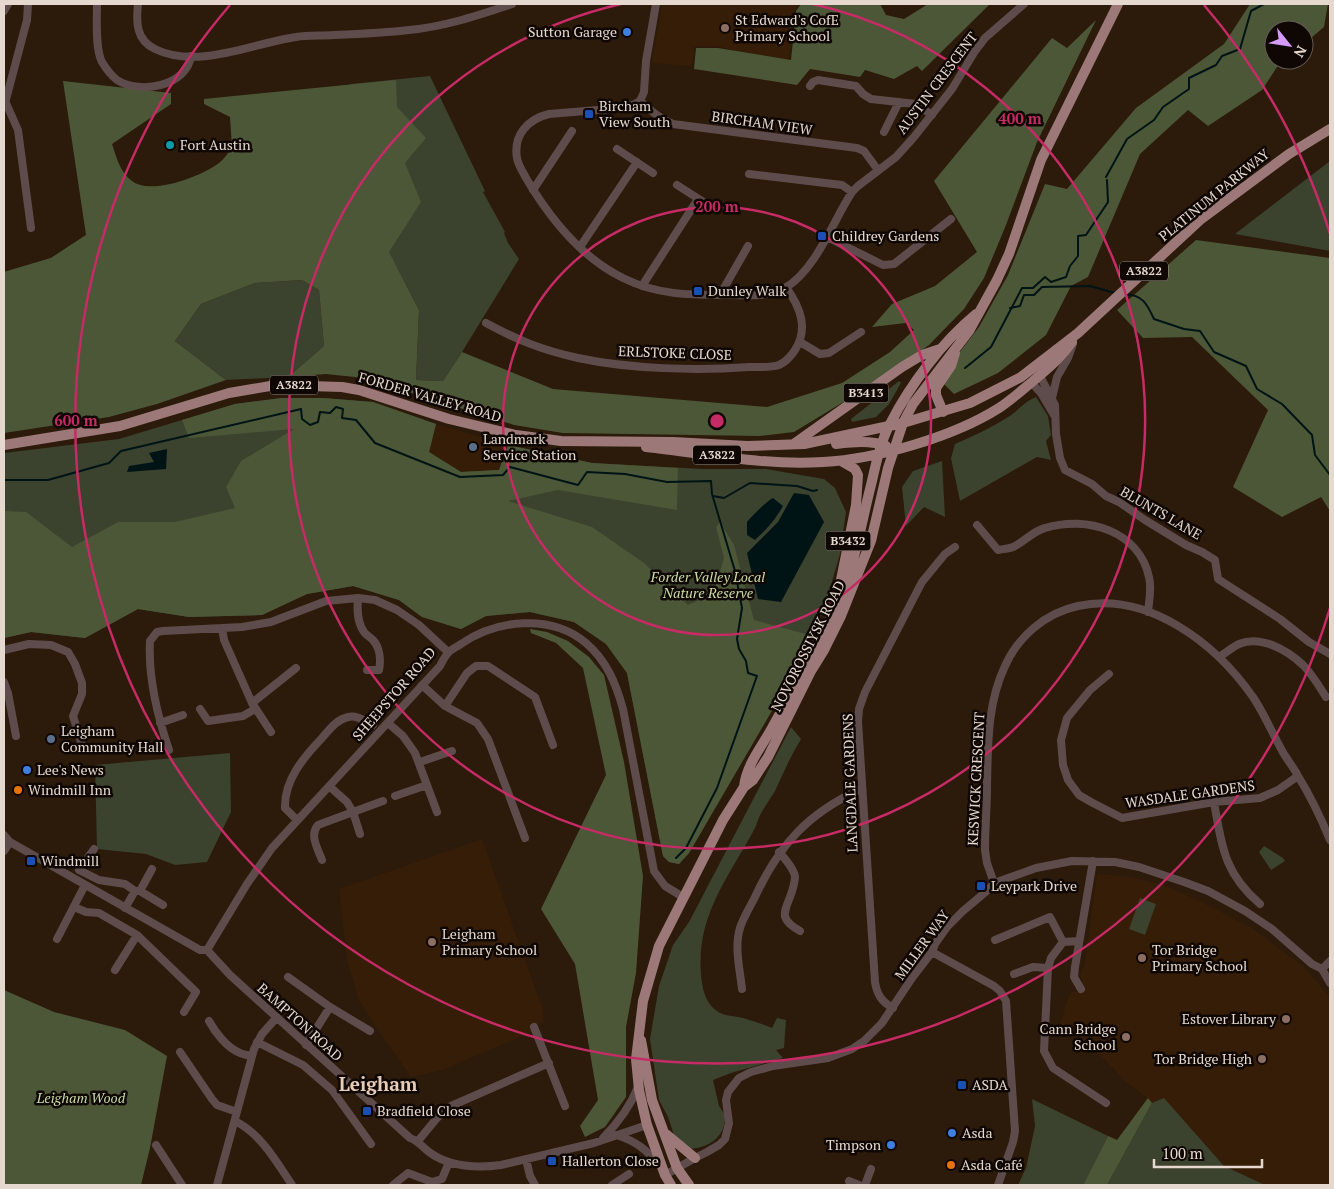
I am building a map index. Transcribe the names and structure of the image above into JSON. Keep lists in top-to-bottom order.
{
  "streets": {
    "main road": [
      "PLATINUM PARKWAY",
      "A3822",
      "B3413",
      "FORDER VALLEY ROAD",
      "B3432",
      "NOVOROSSIYSK ROAD"
    ],
    "street": [
      "AUSTIN CRESCENT",
      "BIRCHAM VIEW",
      "ERLSTOKE CLOSE",
      "BLUNTS LANE",
      "SHEEPSTOR ROAD",
      "KESWICK CRESCENT",
      "LANGDALE GARDENS",
      "WASDALE GARDENS",
      "MILLER WAY",
      "BAMPTON ROAD"
    ]
  },
  "crossings": [
    ["AUSTIN CRESCENT", "BIRCHAM VIEW"],
    ["PLATINUM PARKWAY", "FORDER VALLEY ROAD"],
    ["PLATINUM PARKWAY", "BLUNTS LANE"],
    ["PLATINUM PARKWAY", "NOVOROSSIYSK ROAD"],
    ["B3413", "FORDER VALLEY ROAD"],
    ["B3413", "NOVOROSSIYSK ROAD"],
    ["FORDER VALLEY ROAD", "B3432"],
    ["FORDER VALLEY ROAD", "NOVOROSSIYSK ROAD"],
    ["B3432", "NOVOROSSIYSK ROAD"],
    ["NOVOROSSIYSK ROAD", "SHEEPSTOR ROAD"],
    ["NOVOROSSIYSK ROAD", "MILLER WAY"],
    ["NOVOROSSIYSK ROAD", "BAMPTON ROAD"],
    ["SHEEPSTOR ROAD", "BAMPTON ROAD"],
    ["KESWICK CRESCENT", "WASDALE GARDENS"],
    ["KESWICK CRESCENT", "MILLER WAY"],
    ["LANGDALE GARDENS", "MILLER WAY"]
  ],
  "districts": ["Leigham"],
  "parks": ["Forder Valley Local Nature Reserve", "Leigham Wood"],
  "places": {
    "other": [
      "St Edward's CofE Primary School",
      "Sutton Garage",
      "Fort Austin",
      "Landmark Service Station",
      "Leigham Community Hall",
      "Lee's News",
      "Windmill Inn",
      "Leigham Primary School",
      "Tor Bridge Primary School",
      "Estover Library",
      "Cann Bridge School",
      "Tor Bridge High",
      "Asda",
      "Timpson",
      "Asda Café"
    ],
    "transit": [
      "Bircham View South",
      "Childrey Gardens",
      "Dunley Walk",
      "Windmill",
      "Leypark Drive",
      "ASDA",
      "Bradfield Close",
      "Hallerton Close"
    ]
  },
  "scale_bar": "100 m",
  "north": "bottom right",
  "rings": ["400 m", "200 m", "600 m"]
}
